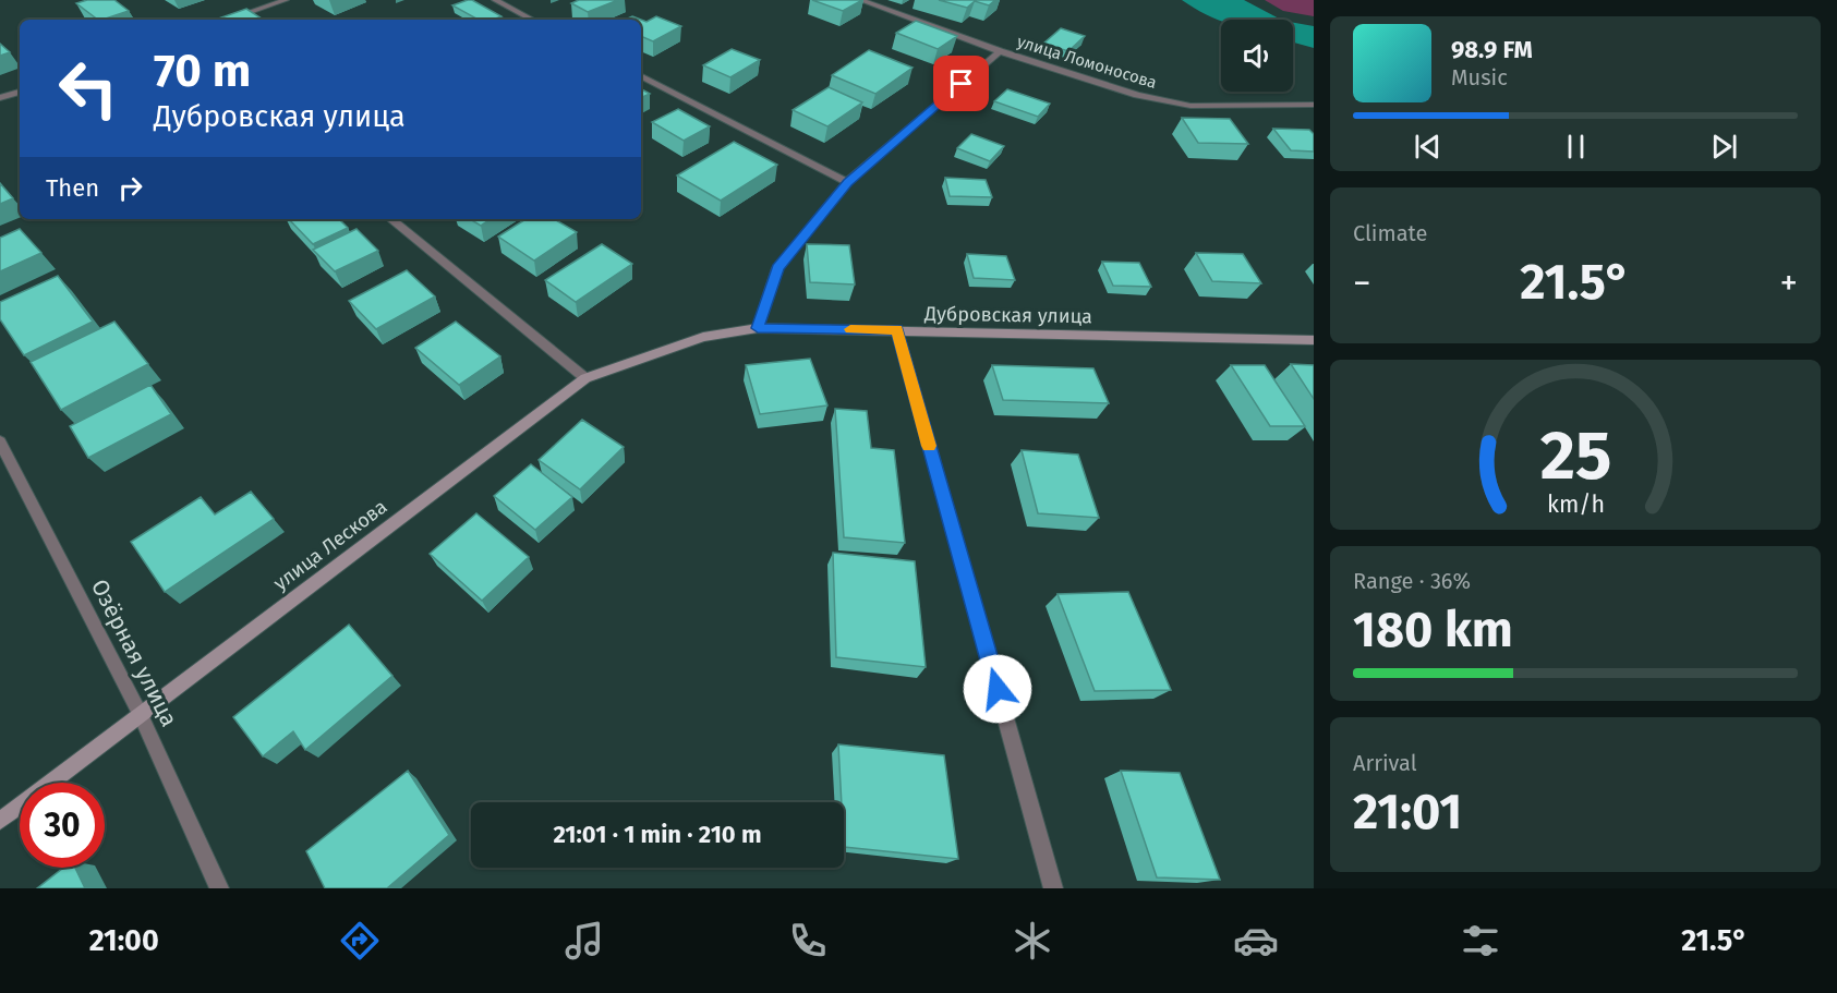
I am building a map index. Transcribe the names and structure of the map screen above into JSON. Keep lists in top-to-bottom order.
{
  "streets": {
    "street": [
      "улица Ломоносова",
      "Дубровская улица",
      "улица Лескова",
      "Озёрная улица"
    ]
  },
  "crossings": [
    ["Дубровская улица", "улица Лескова"],
    ["улица Лескова", "Озёрная улица"]
  ],
  "page": {
    "turn": ["70 m", "Дубровская улица"],
    "song": ["98.9 FM", "Music"],
    "then": "Then",
    "tile": [
      "Climate",
      ["Range · 36%", "180 km"],
      ["Arrival", "21:01"]
    ],
    "heat": ["−", "21.5°", "+"],
    "limit": "30",
    "trip": "21:01 · 1 min · 210 m",
    "tabs": ["21:00", "21.5°"],
    "gauge": ["25", "km/h"]
  }
}
